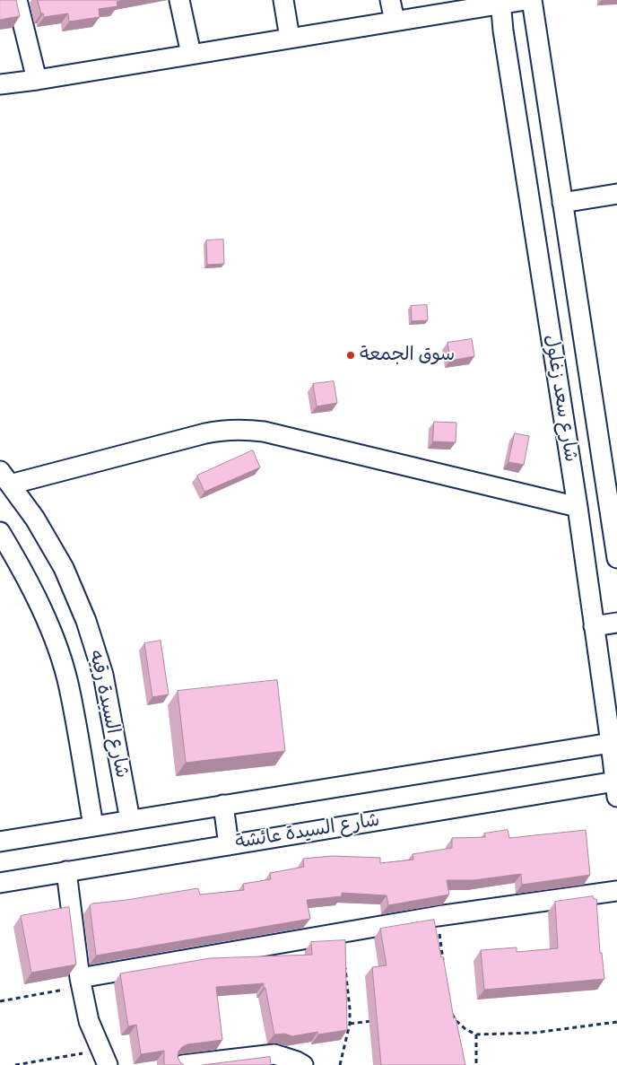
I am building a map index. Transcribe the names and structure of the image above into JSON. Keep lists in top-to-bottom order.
{
  "streets": {
    "street": ["شارع سعد زغلول", "شارع السيدة رقيه", "شارع السيدة عائشة"]
  },
  "crossings": [
    ["شارع سعد زغلول", "شارع السيدة عائشة"],
    ["شارع السيدة رقيه", "شارع السيدة عائشة"]
  ],
  "places": ["سوق الجمعة"]
}
